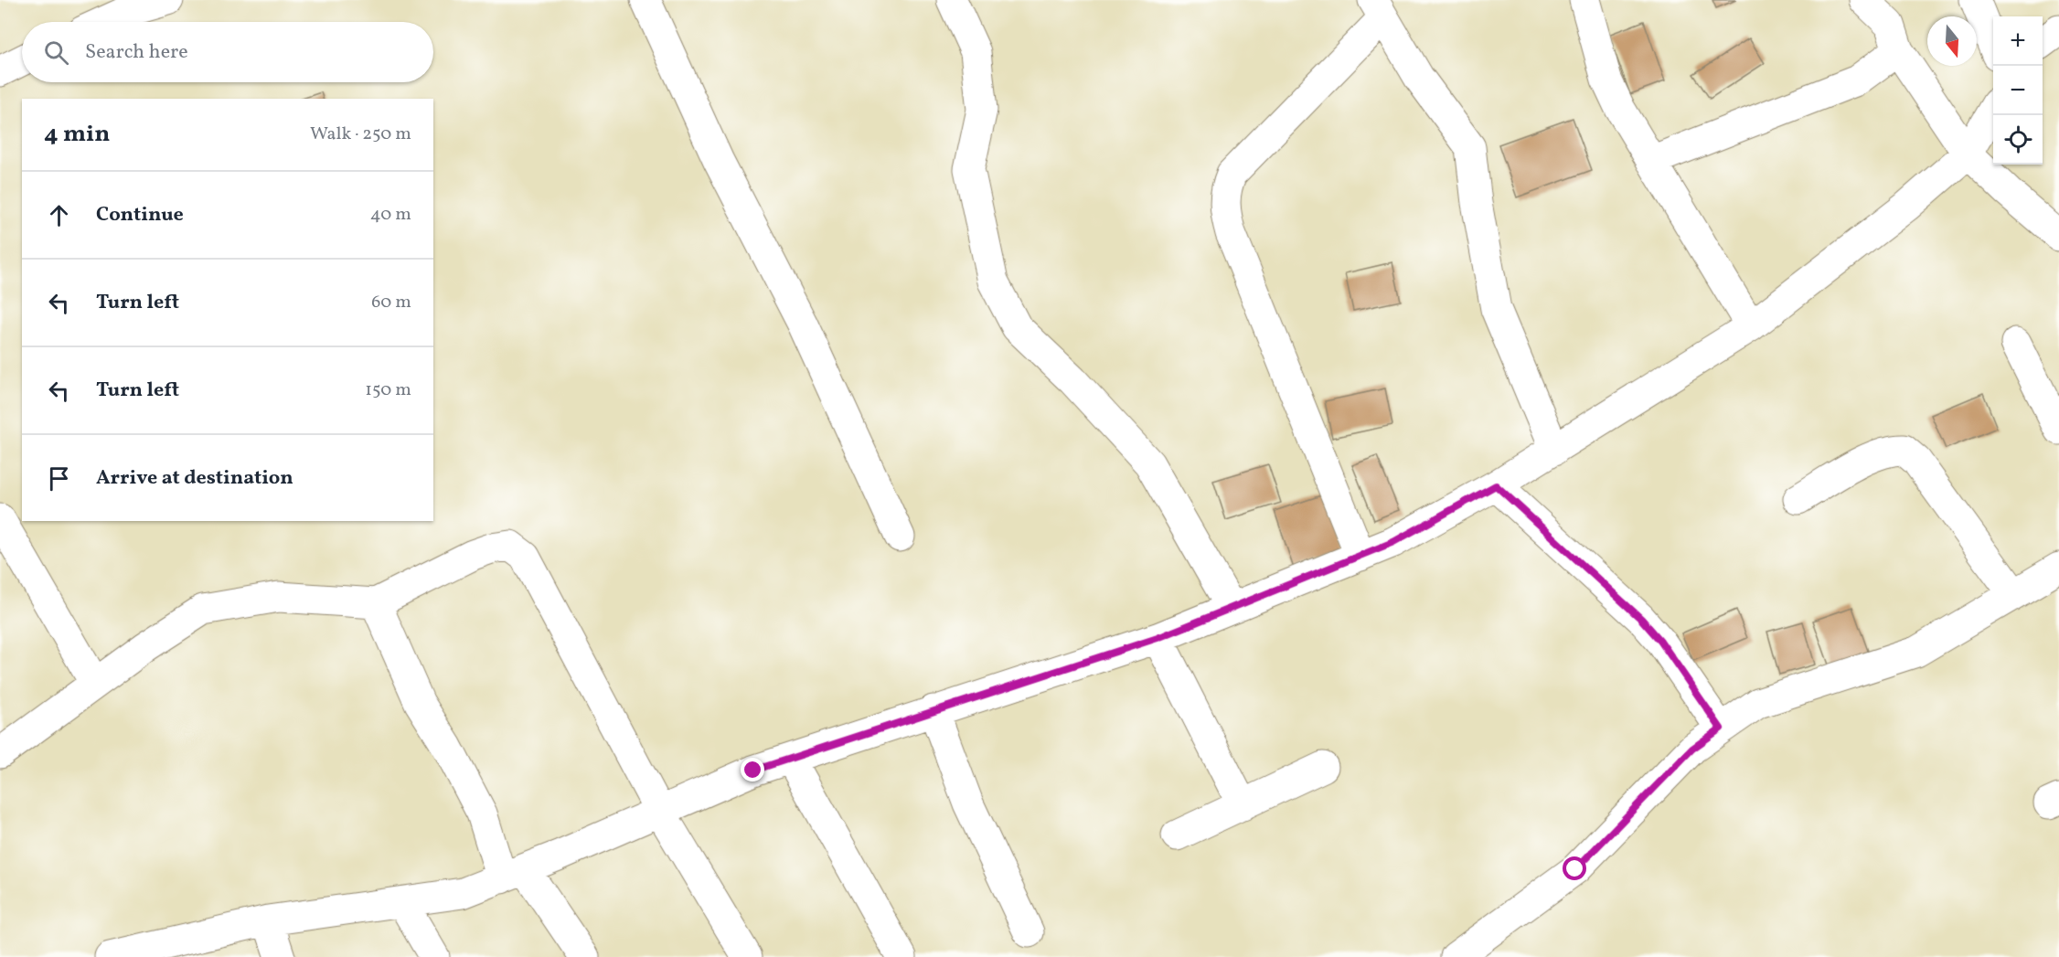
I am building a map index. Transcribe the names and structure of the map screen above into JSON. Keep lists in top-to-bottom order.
{
  "north": "bottom",
  "page": {
    "map_buttons": ["+", "−"],
    "search": "Search here",
    "heading": ["4 min", "Walk · 250 m"],
    "list": [
      ["Continue", "40 m"],
      ["Turn left", "60 m"],
      ["Turn left", "150 m"],
      "Arrive at destination"
    ]
  }
}
